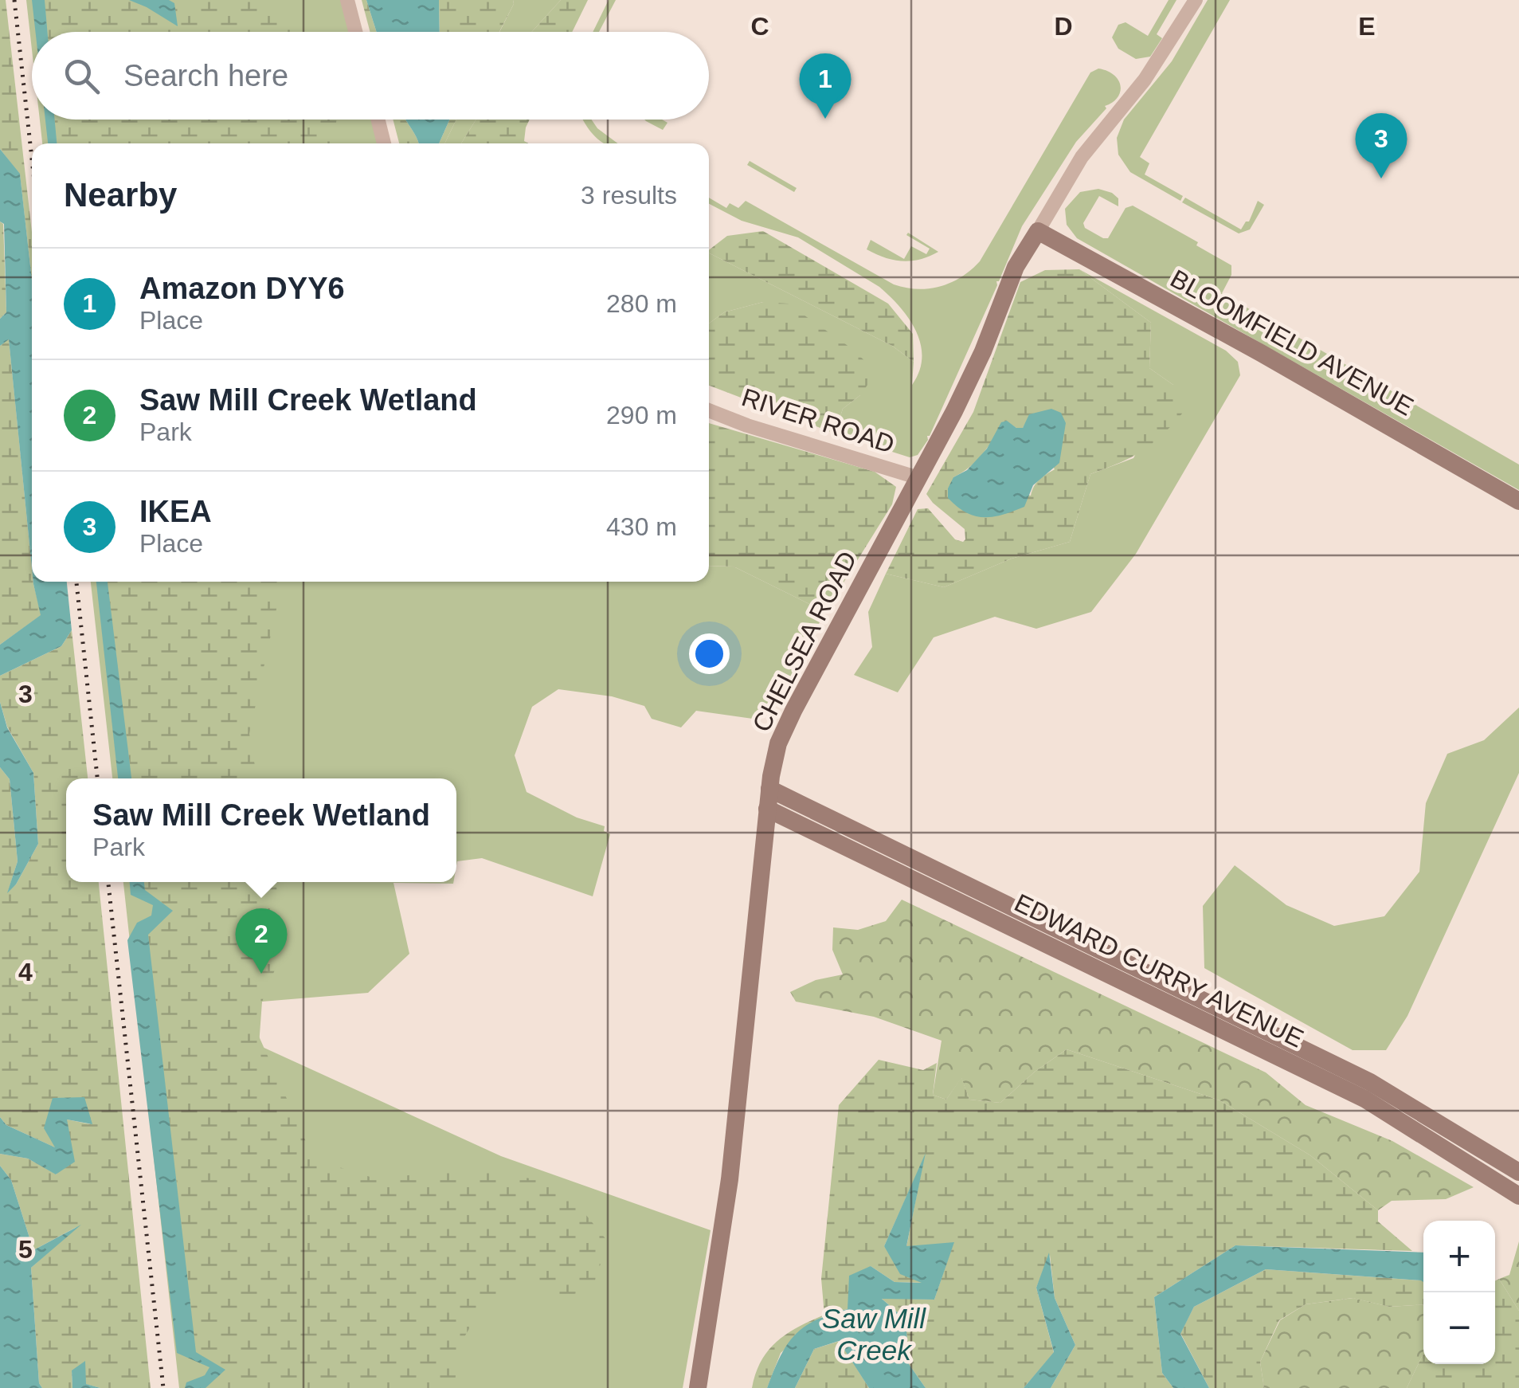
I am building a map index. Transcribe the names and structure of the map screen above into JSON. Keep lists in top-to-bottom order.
{
  "streets": {
    "street": [
      "BLOOMFIELD AVENUE",
      "RIVER ROAD",
      "CHELSEA ROAD",
      "EDWARD CURRY AVENUE"
    ]
  },
  "crossings": [
    ["BLOOMFIELD AVENUE", "CHELSEA ROAD"],
    ["RIVER ROAD", "CHELSEA ROAD"],
    ["CHELSEA ROAD", "EDWARD CURRY AVENUE"]
  ],
  "water": ["Saw Mill Creek"],
  "page": {
    "search": "Search here",
    "pins": ["1", "3", "2"],
    "heading": ["Nearby", "3 results"],
    "list": [
      {
        "mark": "1",
        "name": "Amazon DYY6",
        "note": "Place",
        "value": "280 m"
      },
      {
        "mark": "2",
        "name": "Saw Mill Creek Wetland",
        "note": "Park",
        "value": "290 m"
      },
      {
        "mark": "3",
        "name": "IKEA",
        "note": "Place",
        "value": "430 m"
      }
    ],
    "popup": ["Saw Mill Creek Wetland", "Park"],
    "map_buttons": ["+", "−"]
  },
  "grid": {
    "columns": ["C", "D", "E"],
    "rows": ["3", "4", "5"]
  }
}
